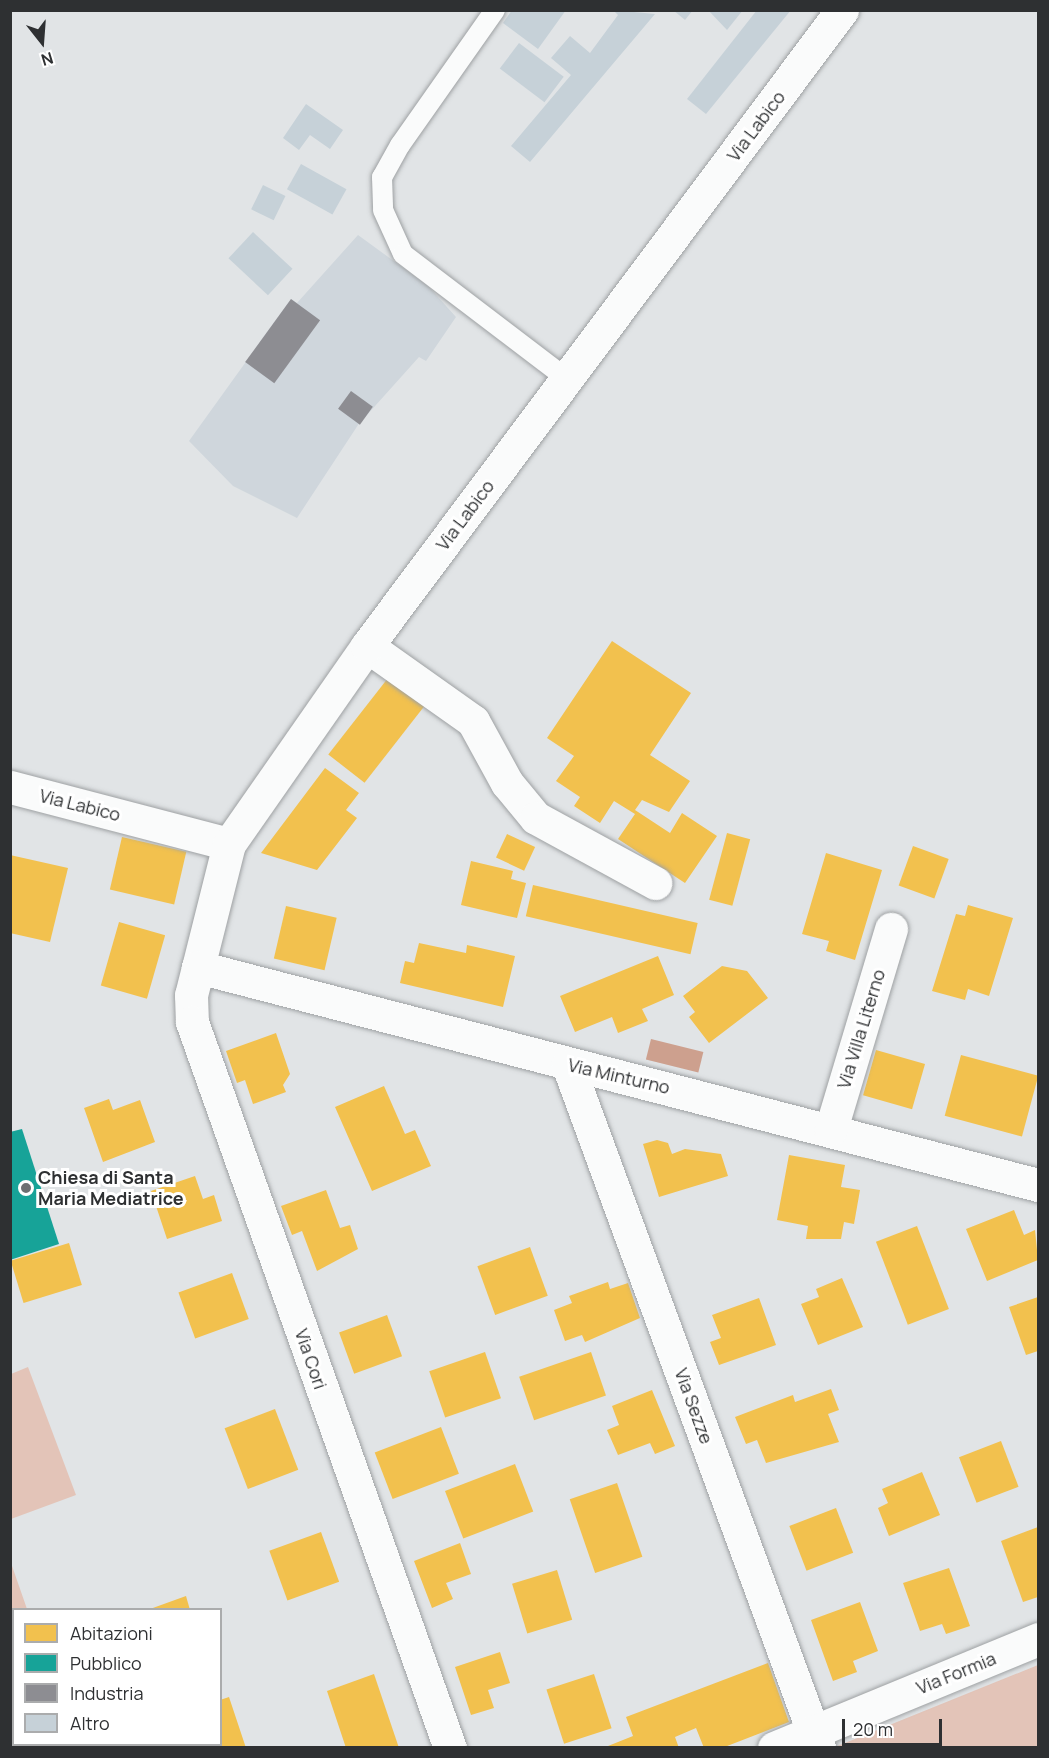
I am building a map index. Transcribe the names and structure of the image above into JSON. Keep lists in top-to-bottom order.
{
  "streets": {
    "street": [
      "Via Labico",
      "Via Villa Literno",
      "Via Minturno",
      "Via Cori",
      "Via Sezze",
      "Via Formia"
    ]
  },
  "crossings": [
    ["Via Labico", "Via Cori"],
    ["Via Villa Literno", "Via Minturno"],
    ["Via Minturno", "Via Cori"],
    ["Via Minturno", "Via Sezze"],
    ["Via Sezze", "Via Formia"]
  ],
  "places": ["Chiesa di Santa Maria Mediatrice"],
  "legend": [
    "Abitazioni",
    "Pubblico",
    "Industria",
    "Altro"
  ],
  "scale_bar": "20 m",
  "north": "bottom"
}
